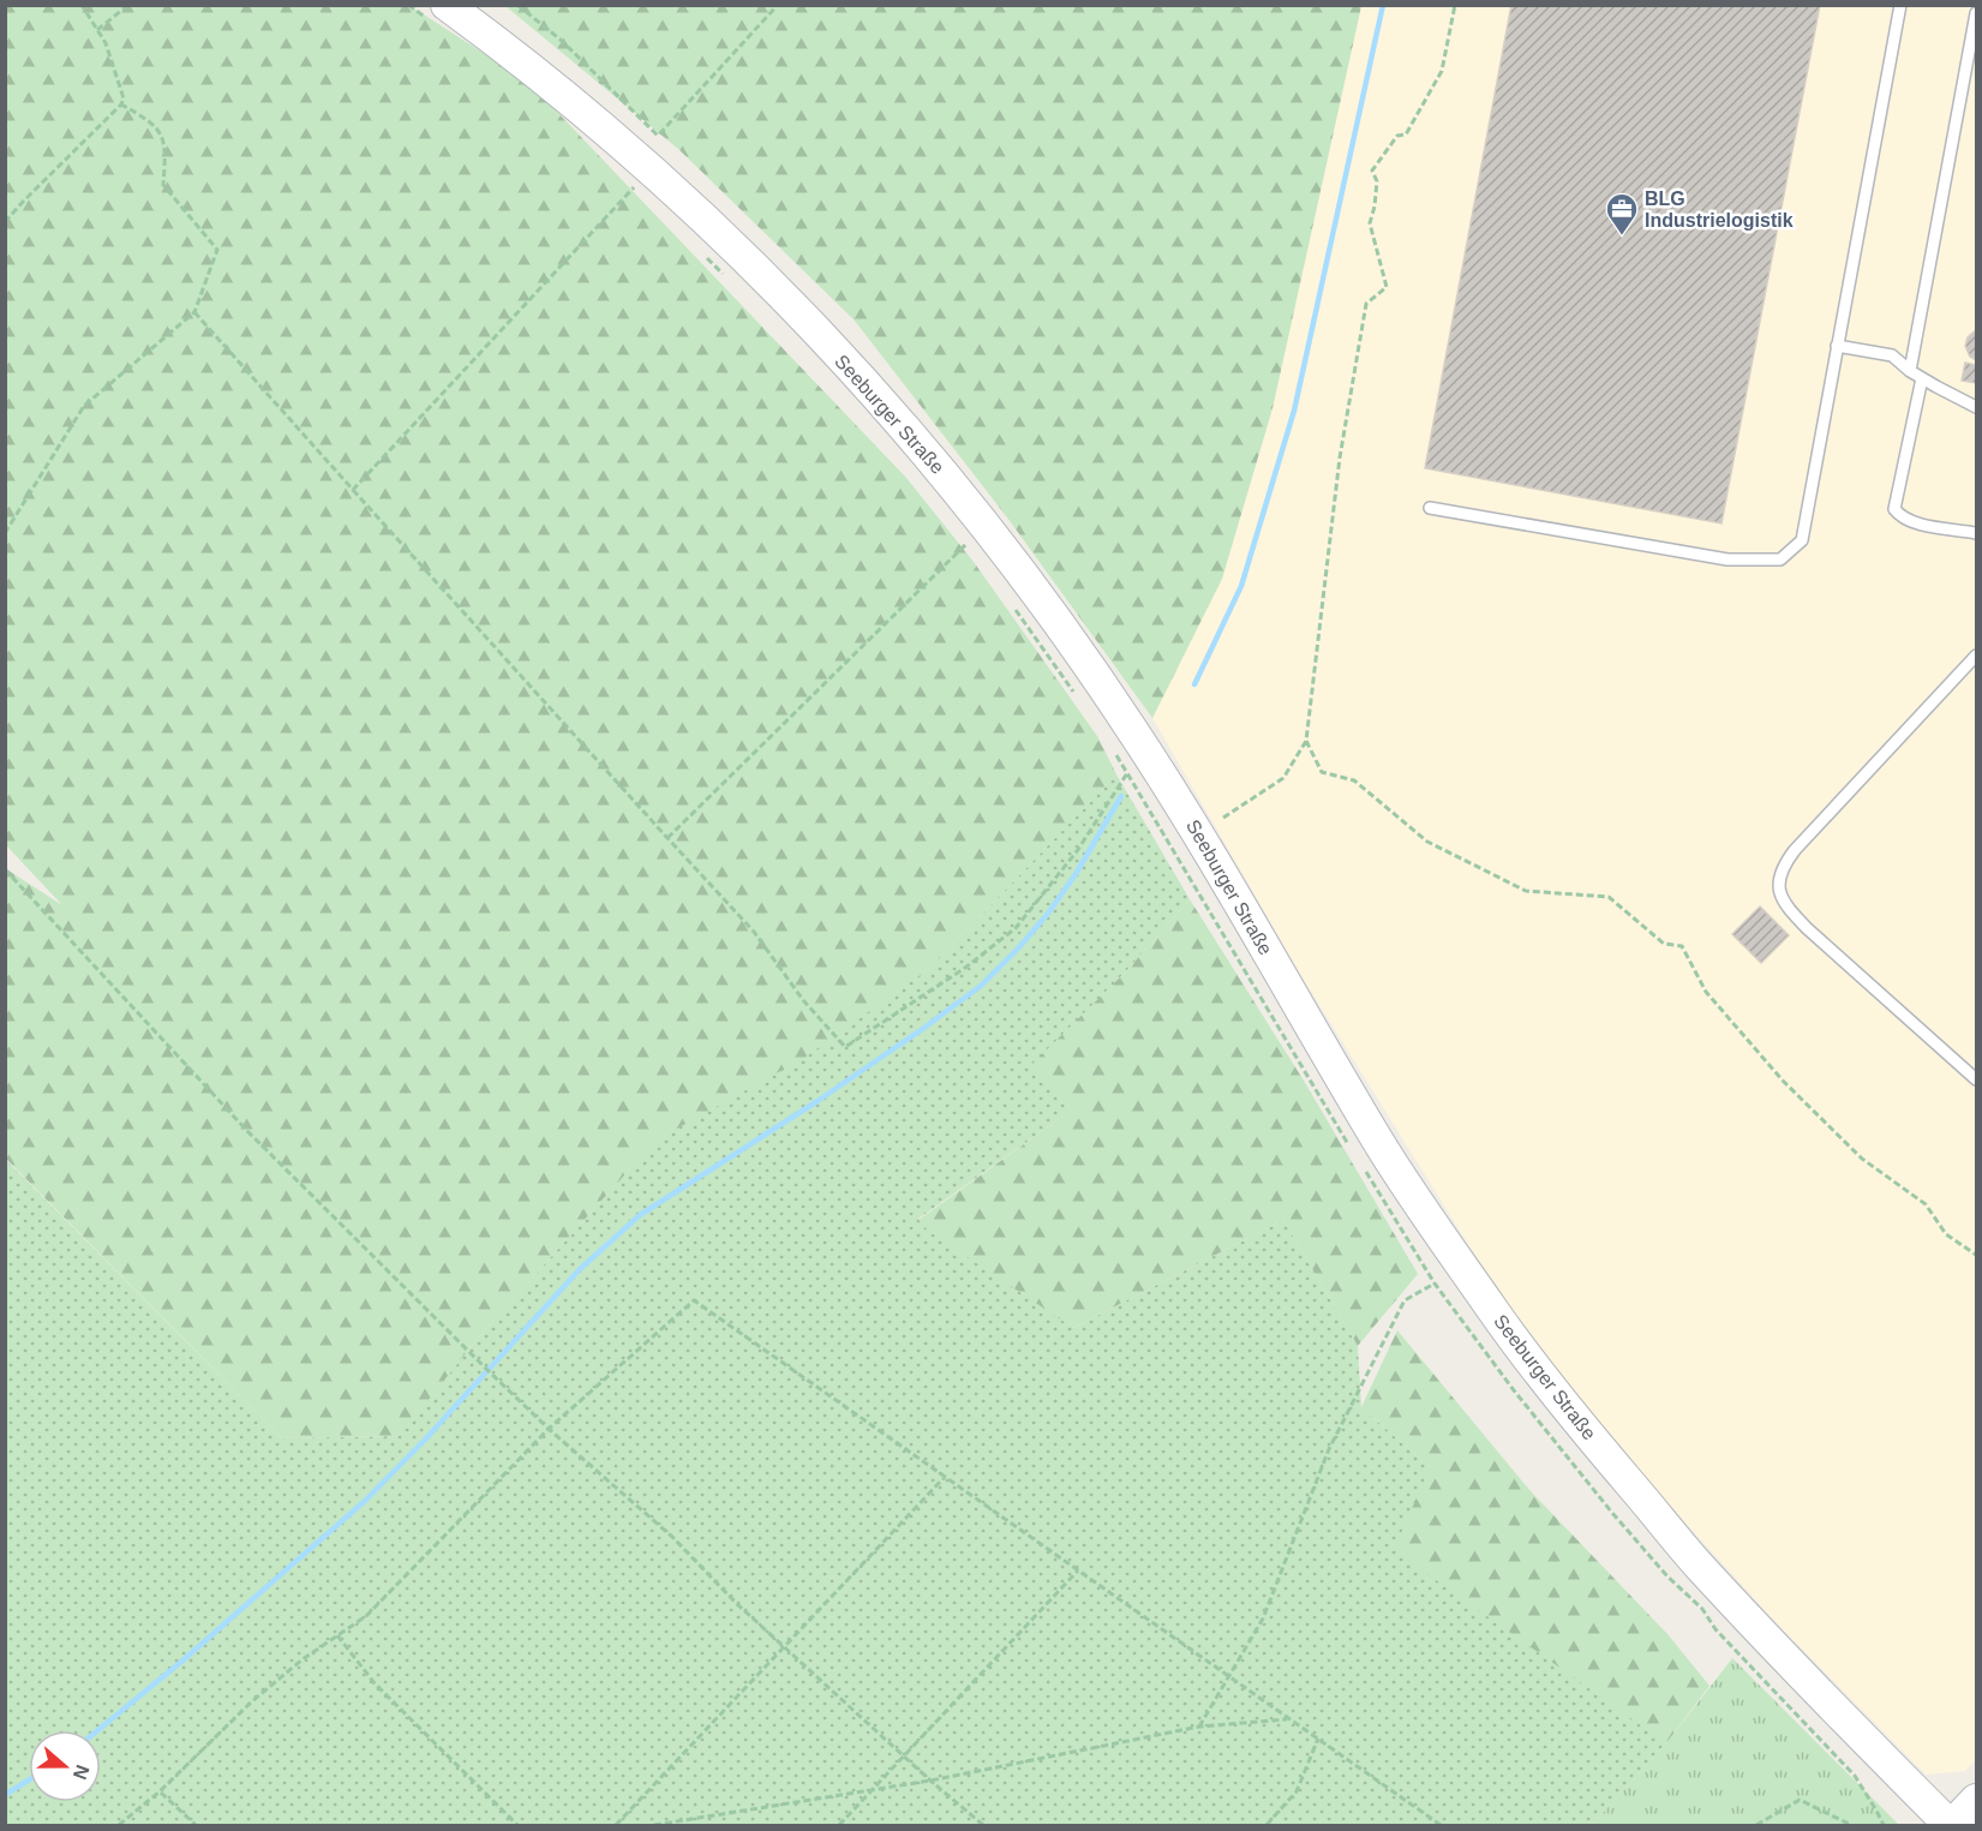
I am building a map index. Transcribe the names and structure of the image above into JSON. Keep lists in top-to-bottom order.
{
  "streets": {
    "main road": ["Seeburger Straße"]
  },
  "places": {
    "office": ["BLG Industrielogistik"]
  },
  "north": "right"
}
